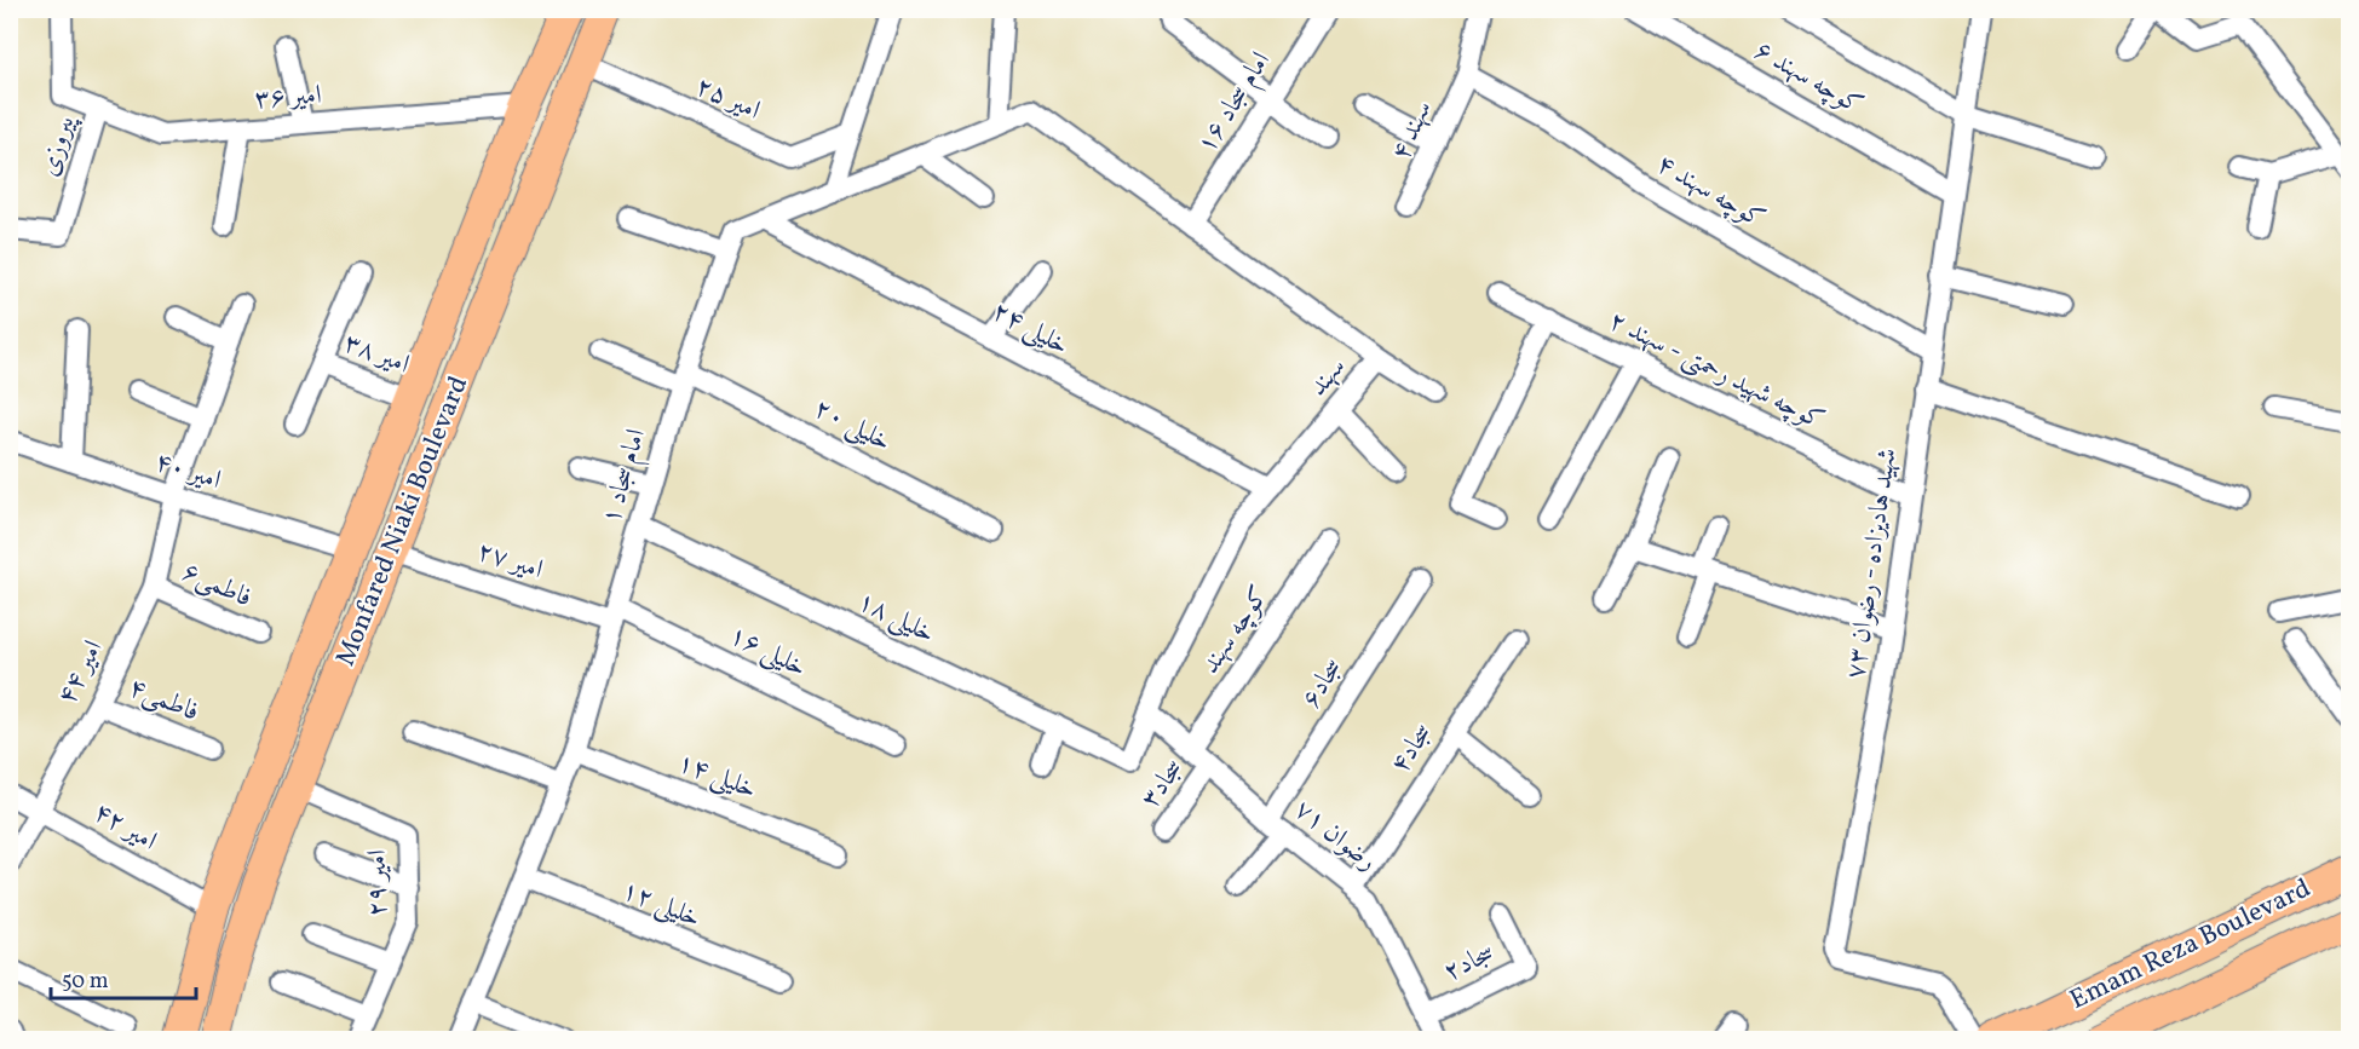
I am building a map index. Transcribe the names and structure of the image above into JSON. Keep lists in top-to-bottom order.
{
  "streets": {
    "main road": ["Monfared Niaki Boulevard", "Emam Reza Boulevard"],
    "street": [
      "کوچه سهند ۶",
      "امیر ۳۶",
      "امیر ۲۵",
      "امام سجاد ۱۶",
      "سهند ۴",
      "پیروزی",
      "کوچه سهند ۴",
      "خلیلی ۲۴",
      "امیر ۳۸",
      "کوچه شهید رحمتی - سهند ۲",
      "سهند",
      "خلیلی ۲۰",
      "امیر ۴۰",
      "امام سجاد ۱",
      "امیر ۲۷",
      "شهید هادیزاده - رضوان ۷۳",
      "فاطمی۶",
      "خلیلی ۱۸",
      "كوچه سهند",
      "خلیلی ۱۶",
      "امیر ۴۴",
      "سجاد۶",
      "فاطمی۴",
      "سجاد۴",
      "خلیلی ۱۴",
      "سجاد۳",
      "امیر ۴۲",
      "رضوان ۷۱",
      "امیر ۲۹",
      "خلیلی ۱۲",
      "سجاد۲"
    ]
  },
  "crossings": [
    ["کوچه سهند ۶", "شهید هادیزاده - رضوان ۷۳"],
    ["امیر ۳۶", "پیروزی"],
    ["امیر ۳۶", "Monfared Niaki Boulevard"],
    ["امیر ۲۵", "Monfared Niaki Boulevard"],
    ["امام سجاد ۱۶", "سهند"],
    ["سهند ۴", "کوچه سهند ۴"],
    ["کوچه سهند ۴", "شهید هادیزاده - رضوان ۷۳"],
    ["خلیلی ۲۴", "سهند"],
    ["خلیلی ۲۴", "امام سجاد ۱"],
    ["امیر ۳۸", "Monfared Niaki Boulevard"],
    ["کوچه شهید رحمتی - سهند ۲", "شهید هادیزاده - رضوان ۷۳"],
    ["سهند", "امام سجاد ۱"],
    ["سهند", "خلیلی ۱۸"],
    ["سهند", "رضوان ۷۱"],
    ["خلیلی ۲۰", "امام سجاد ۱"],
    ["امیر ۴۰", "Monfared Niaki Boulevard"],
    ["امیر ۴۰", "امیر ۴۴"],
    ["امام سجاد ۱", "امیر ۲۷"],
    ["امام سجاد ۱", "خلیلی ۱۸"],
    ["امام سجاد ۱", "خلیلی ۱۶"],
    ["امام سجاد ۱", "خلیلی ۱۴"],
    ["امام سجاد ۱", "خلیلی ۱۲"],
    ["Monfared Niaki Boulevard", "امیر ۲۷"],
    ["Monfared Niaki Boulevard", "امیر ۴۲"],
    ["Monfared Niaki Boulevard", "امیر ۲۹"],
    ["امیر ۲۷", "خلیلی ۱۶"],
    ["فاطمی۶", "امیر ۴۴"],
    ["كوچه سهند", "رضوان ۷۱"],
    ["امیر ۴۴", "فاطمی۴"],
    ["امیر ۴۴", "امیر ۴۲"],
    ["سجاد۶", "رضوان ۷۱"],
    ["سجاد۴", "رضوان ۷۱"],
    ["سجاد۳", "رضوان ۷۱"],
    ["رضوان ۷۱", "سجاد۲"]
  ],
  "scale_bar": "50 m"
}
